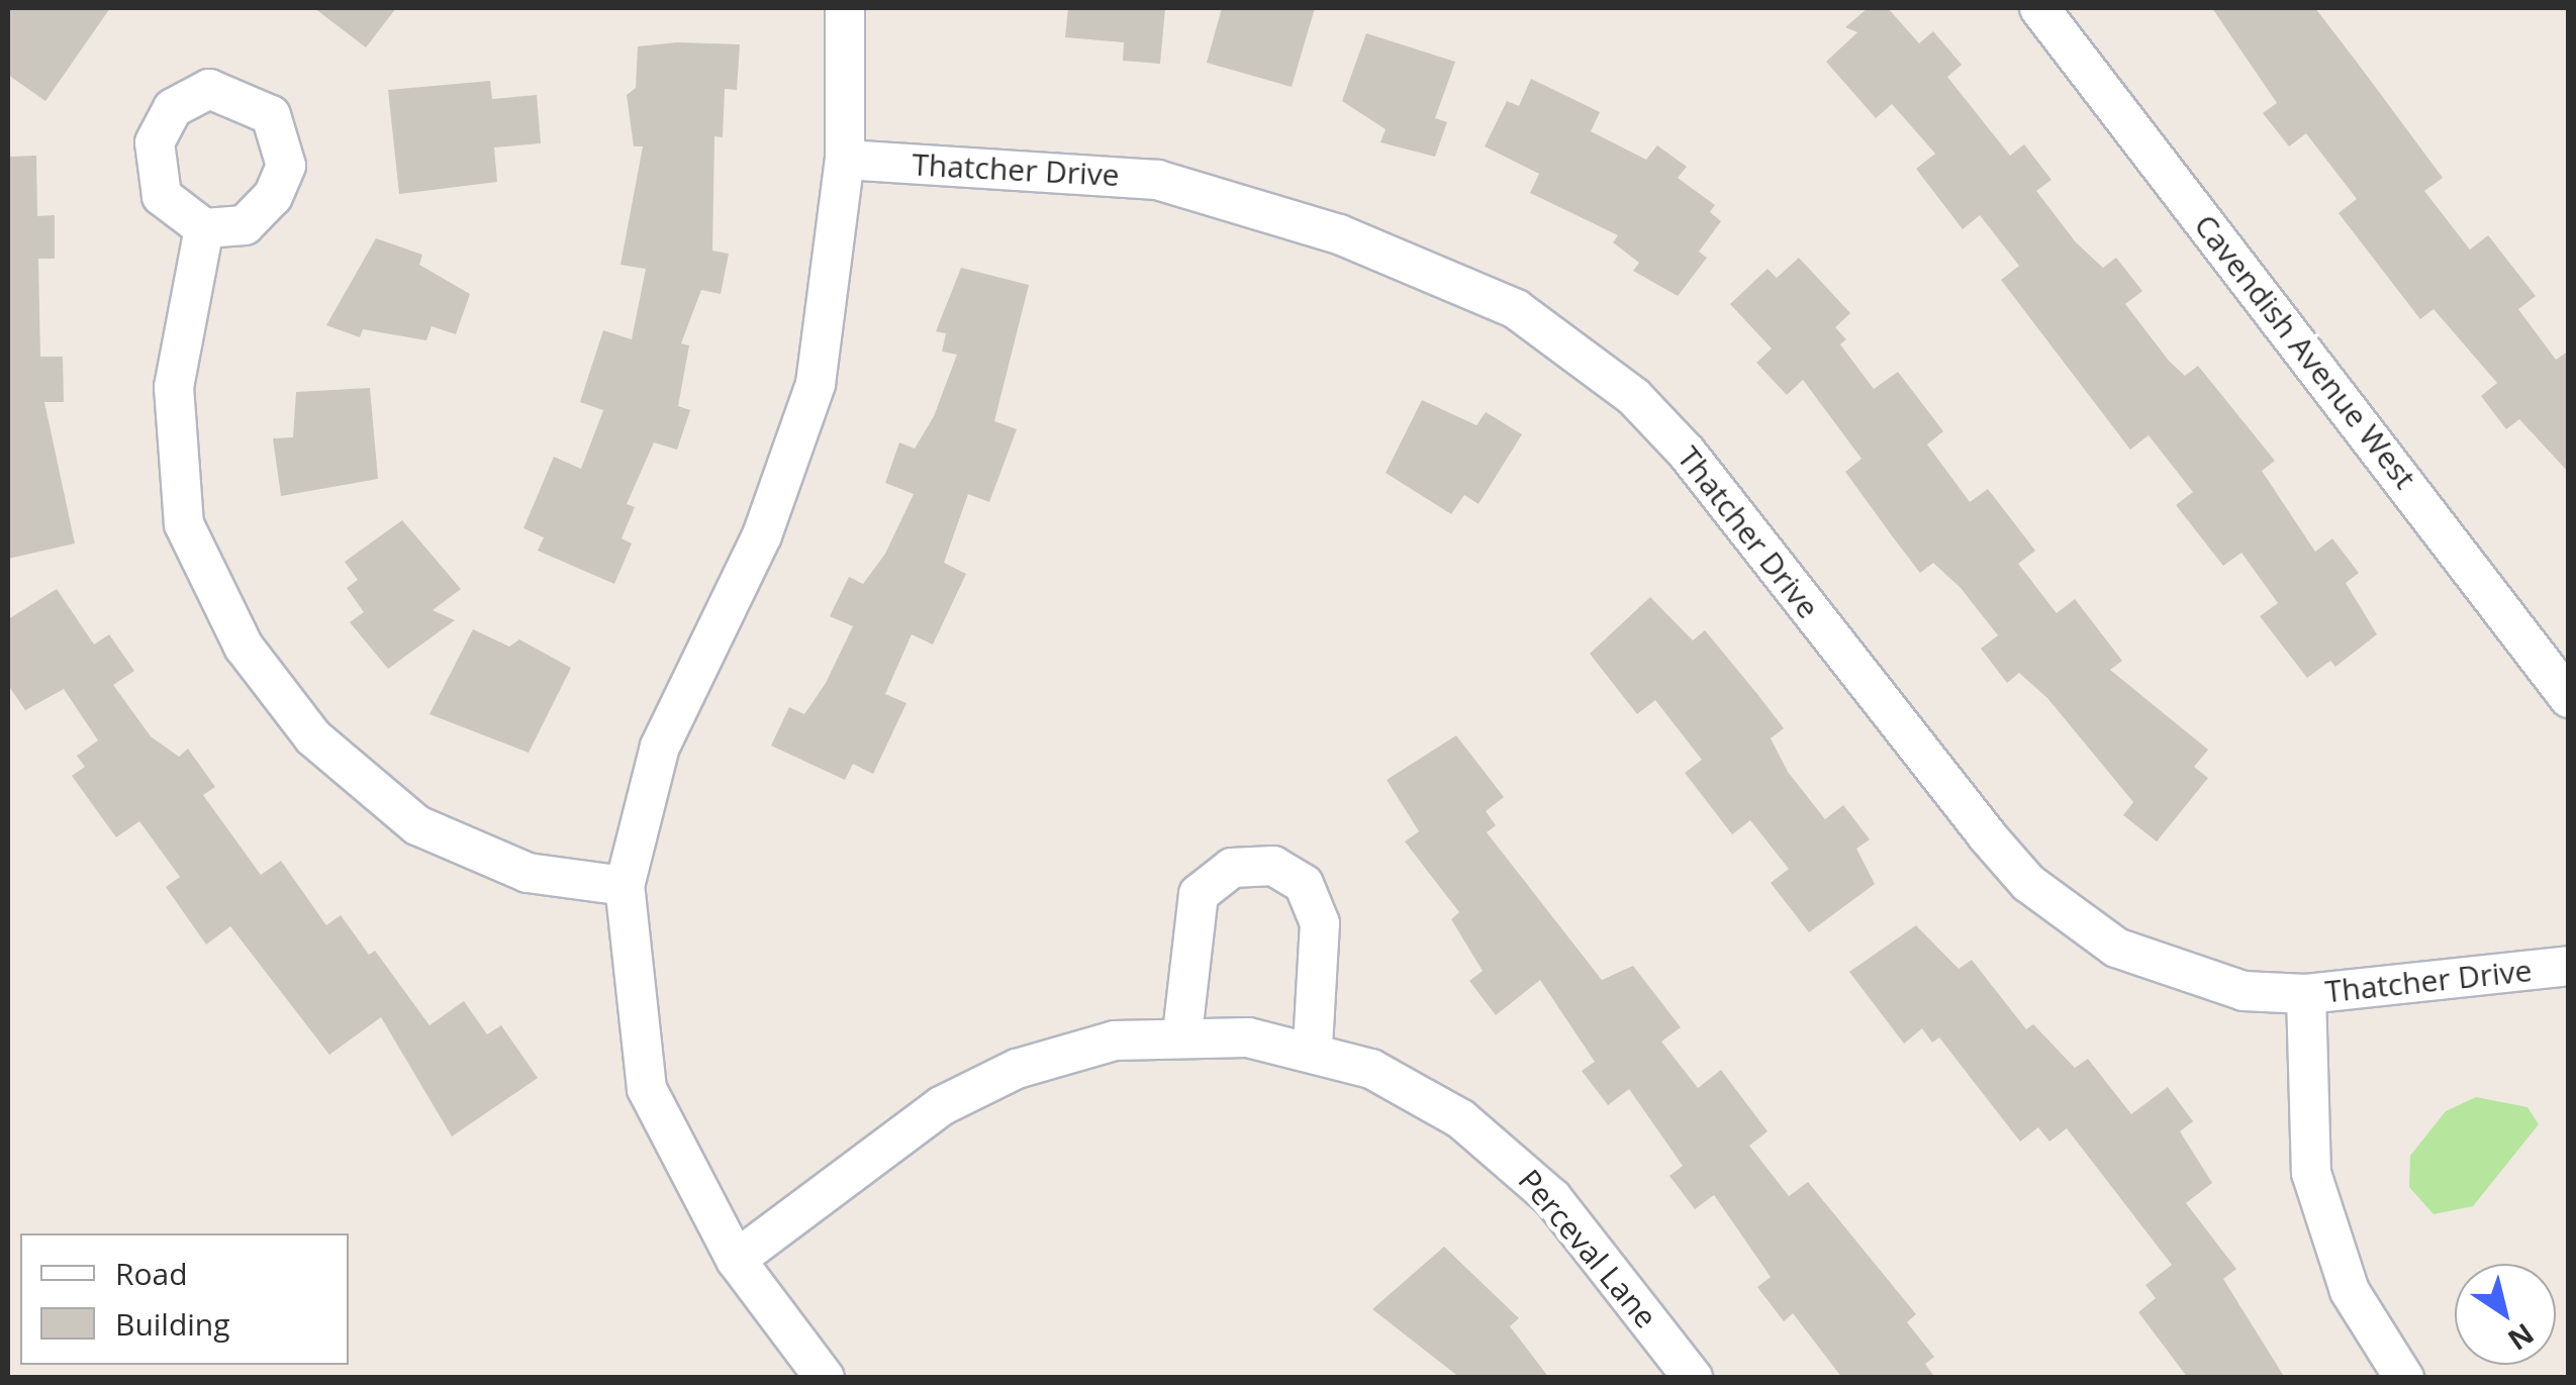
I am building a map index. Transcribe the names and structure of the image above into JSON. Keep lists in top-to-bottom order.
{
  "streets": {
    "street": ["Thatcher Drive", "Cavendish Avenue West", "Perceval Lane"]
  },
  "legend": ["Road", "Building"],
  "north": "bottom right"
}
